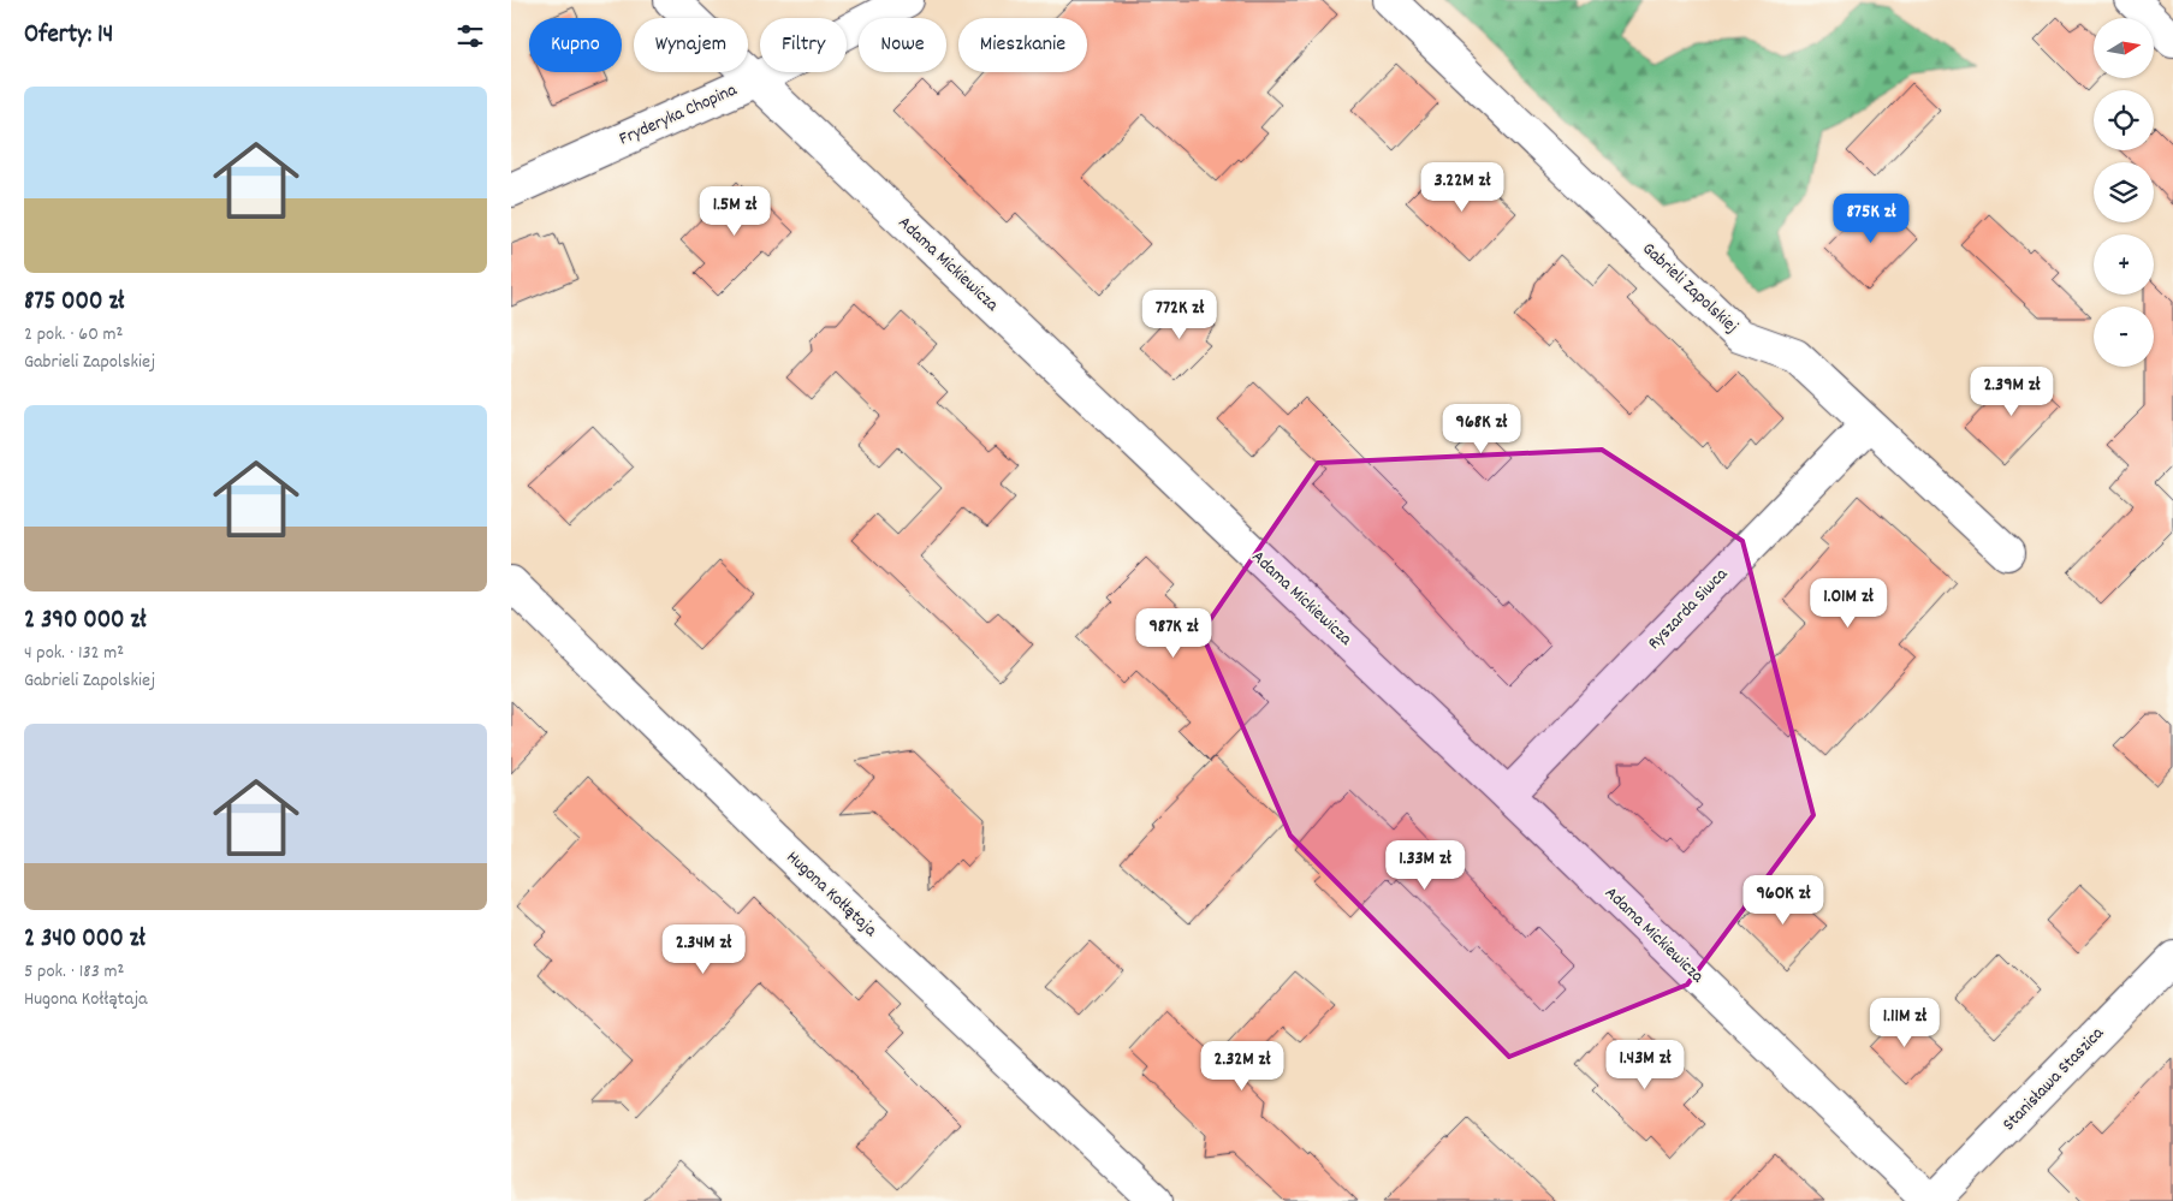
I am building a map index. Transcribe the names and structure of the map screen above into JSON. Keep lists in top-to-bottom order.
{
  "streets": {
    "street": [
      "Fryderyka Chopina",
      "Adama Mickiewicza",
      "Gabrieli Zapolskiej",
      "Ryszarda Siwca",
      "Hugona Kołłątaja",
      "Stanisława Staszica"
    ]
  },
  "crossings": [
    ["Fryderyka Chopina", "Adama Mickiewicza"],
    ["Adama Mickiewicza", "Ryszarda Siwca"],
    ["Adama Mickiewicza", "Stanisława Staszica"],
    ["Gabrieli Zapolskiej", "Ryszarda Siwca"]
  ],
  "north": "right",
  "page": {
    "heading": "Oferty: 14",
    "map_buttons": ["+", "−"],
    "chip": [
      "Kupno",
      "Wynajem",
      "Filtry",
      "Nowe",
      "Mieszkanie"
    ],
    "list": [
      {
        "name": "875 000 zł",
        "note": "2 pok. · 60 m² · Gabrieli Zapolskiej"
      },
      {
        "name": "2 390 000 zł",
        "note": "4 pok. · 132 m² · Gabrieli Zapolskiej"
      },
      {
        "name": "2 340 000 zł",
        "note": "5 pok. · 183 m² · Hugona Kołłątaja"
      }
    ],
    "price": [
      "3.22M zł",
      "1.5M zł",
      "875K zł",
      "772K zł",
      "2.39M zł",
      "968K zł",
      "1.01M zł",
      "987K zł",
      "1.33M zł",
      "960K zł",
      "2.34M zł",
      "1.11M zł",
      "1.43M zł",
      "2.32M zł"
    ]
  }
}
